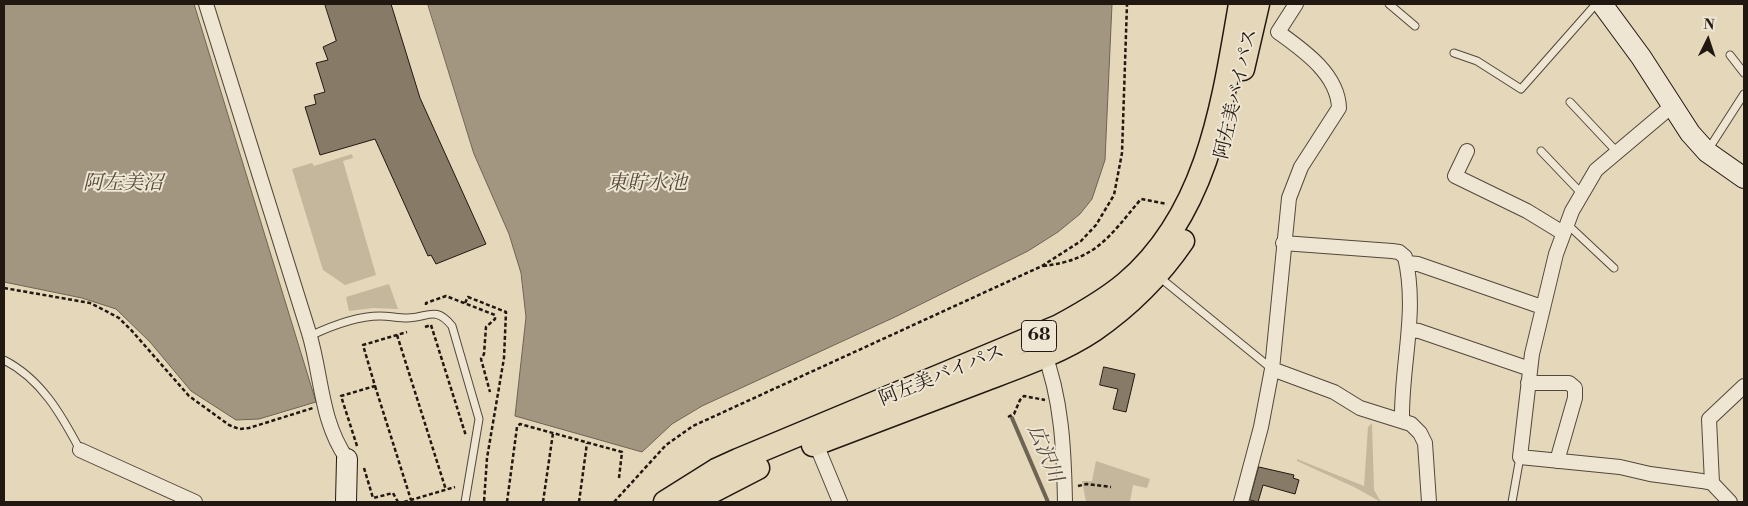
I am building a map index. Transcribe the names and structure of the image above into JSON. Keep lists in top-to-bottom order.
{
  "streets": {
    "main road": ["阿左美バイパス", "68"]
  },
  "water": ["阿左美沼", "東貯水池", "広沢川"],
  "north": "top"
}
